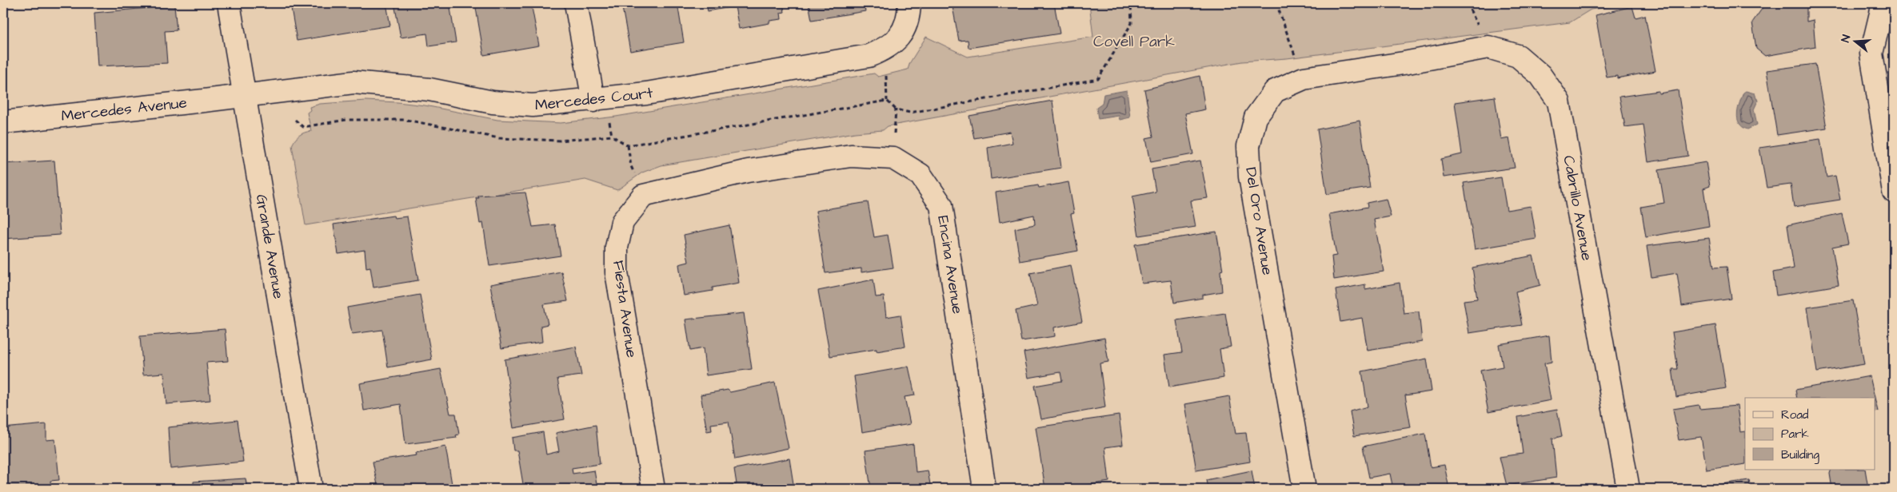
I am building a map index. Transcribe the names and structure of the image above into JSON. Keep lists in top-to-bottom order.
{
  "streets": {
    "street": [
      "Mercedes Court",
      "Mercedes Avenue",
      "Cabrillo Avenue",
      "Del Oro Avenue",
      "Grande Avenue",
      "Encina Avenue",
      "Fiesta Avenue"
    ]
  },
  "crossings": [
    ["Mercedes Court", "Mercedes Avenue"],
    ["Mercedes Court", "Grande Avenue"],
    ["Mercedes Avenue", "Grande Avenue"],
    ["Cabrillo Avenue", "Del Oro Avenue"],
    ["Encina Avenue", "Fiesta Avenue"]
  ],
  "parks": ["Covell Park"],
  "legend": ["Road", "Park", "Building"],
  "north": "left"
}
